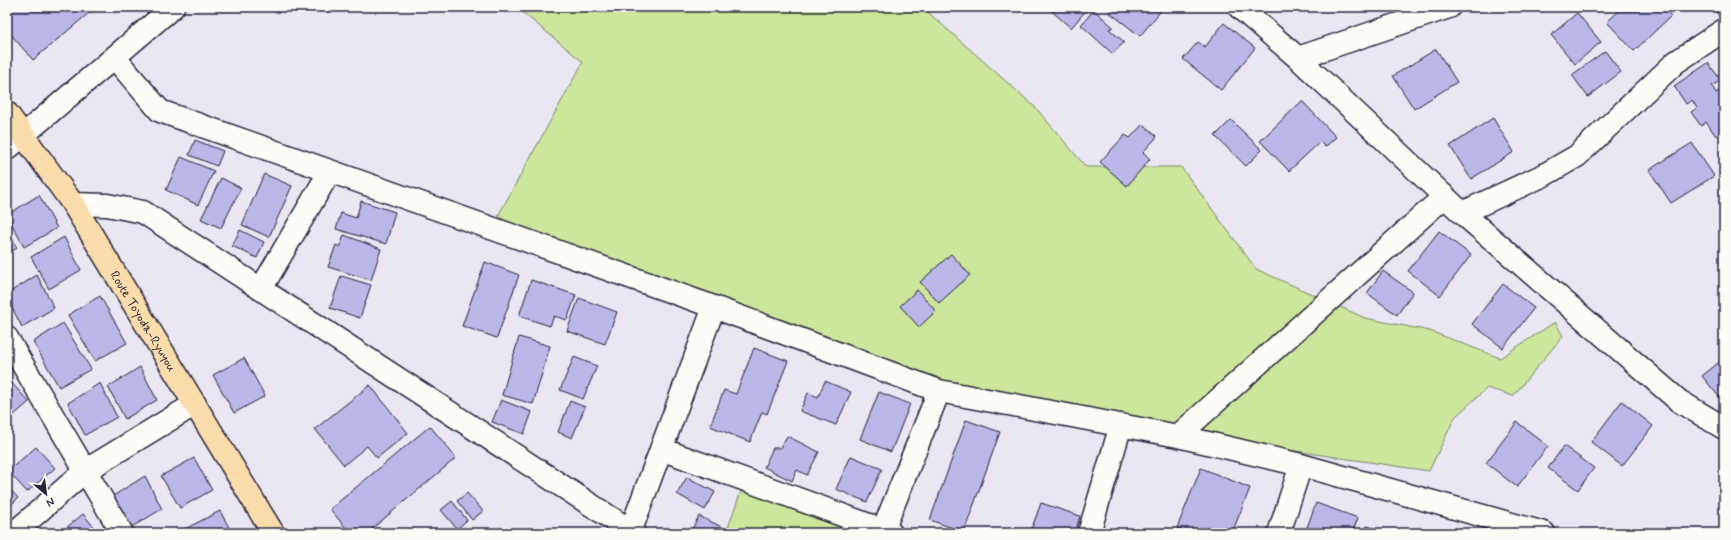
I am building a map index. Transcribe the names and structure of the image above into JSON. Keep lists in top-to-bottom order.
{
  "streets": {
    "main road": ["Route Toyoda-Ryuyou"]
  },
  "north": "bottom right"
}
